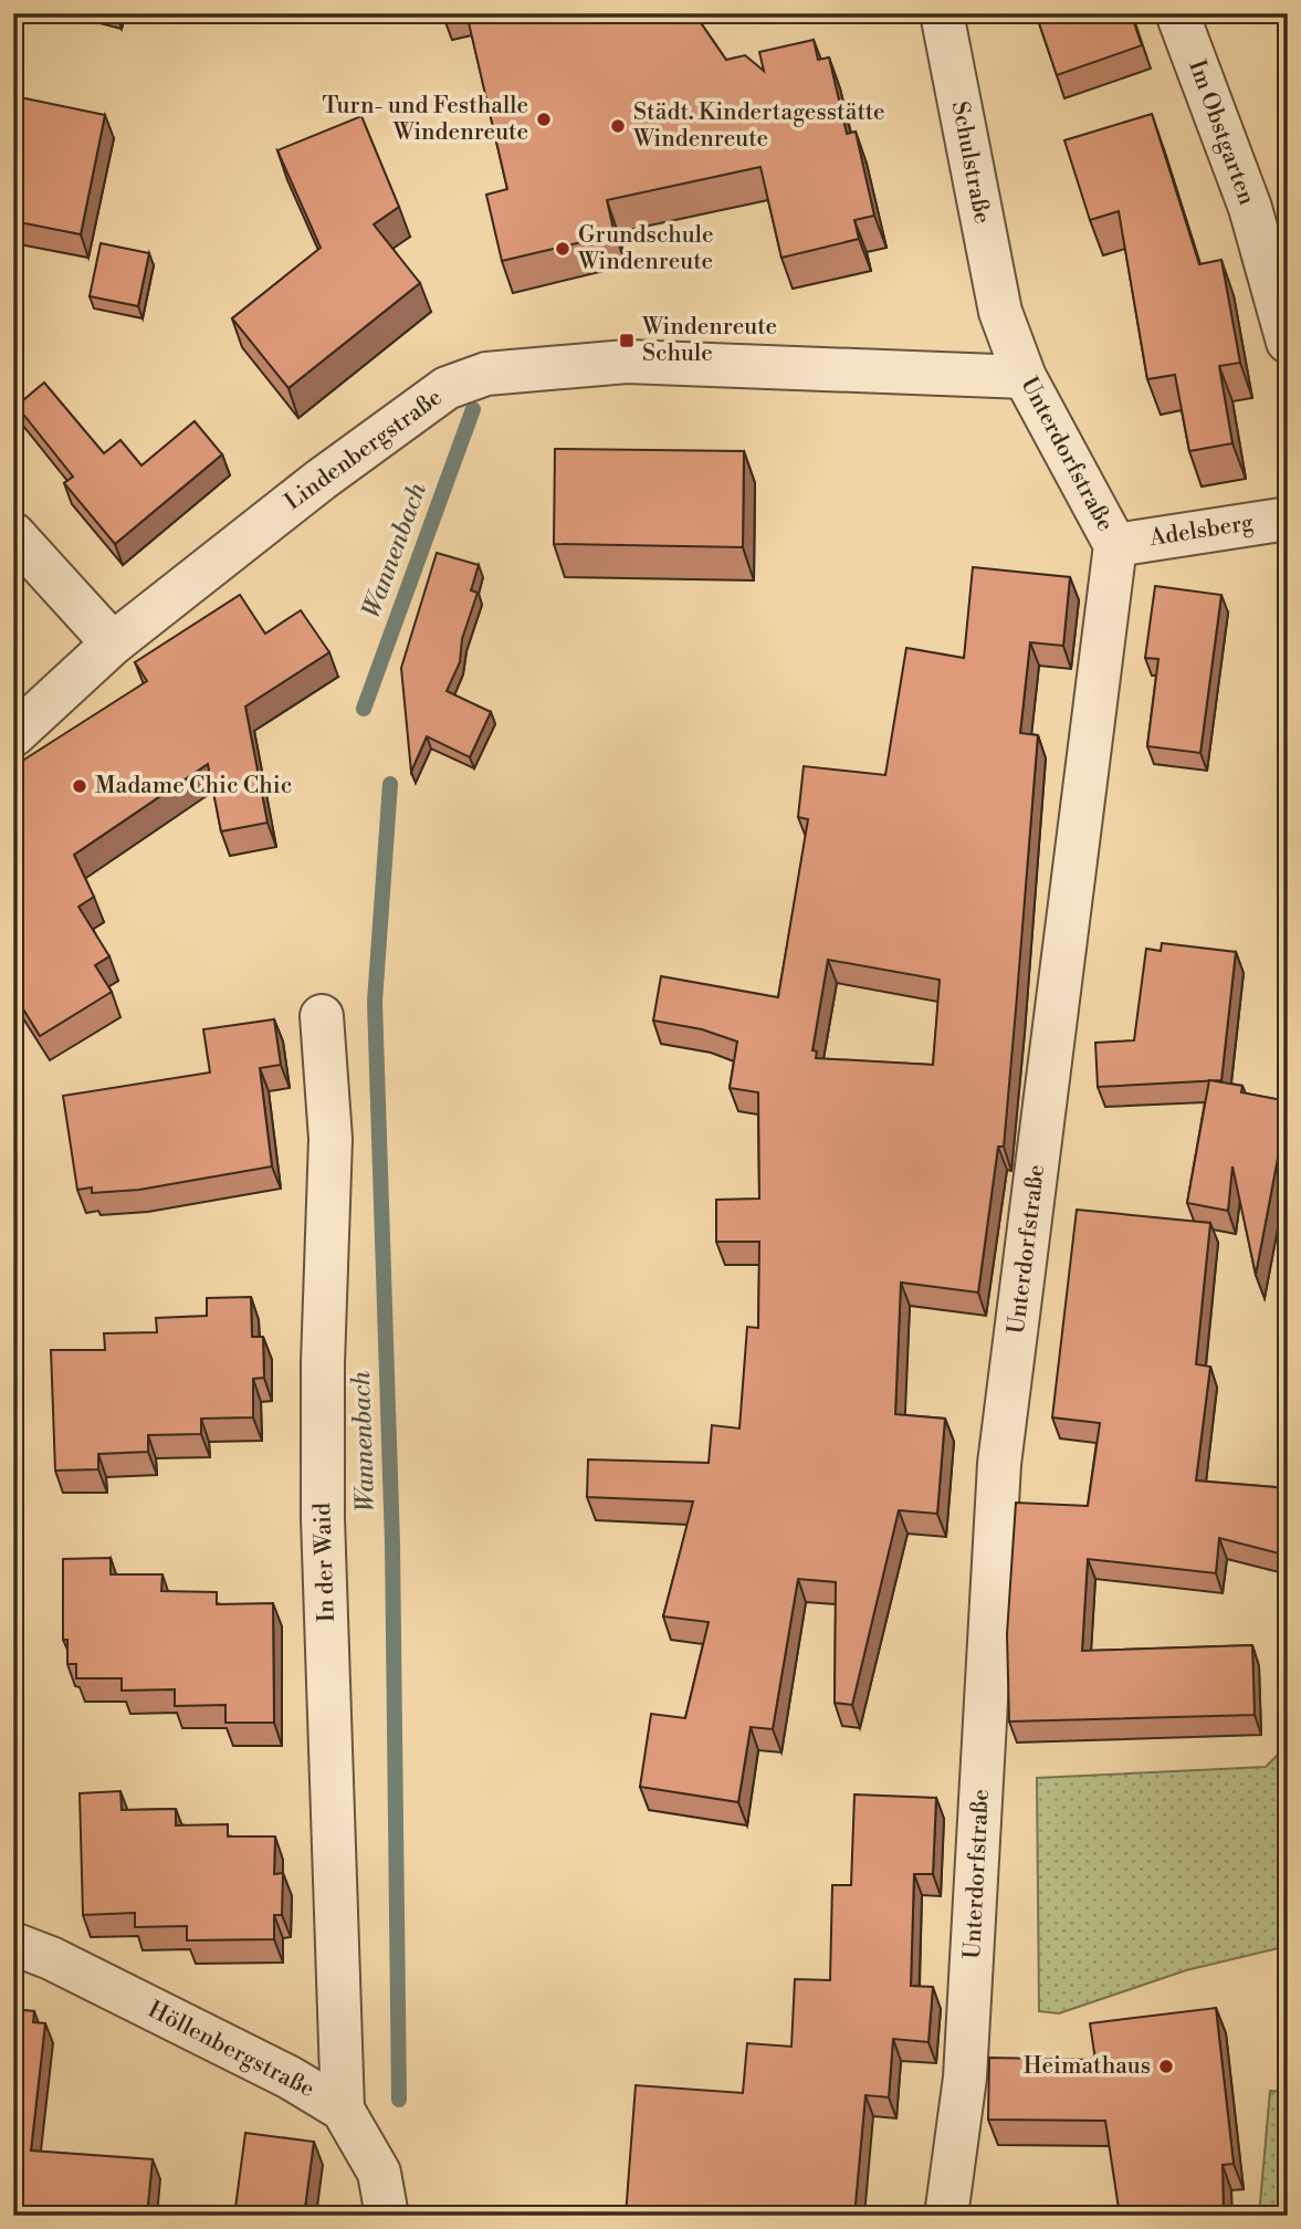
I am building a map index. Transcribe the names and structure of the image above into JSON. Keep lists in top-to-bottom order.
{
  "streets": {
    "street": [
      "Im Obstgarten",
      "Schulstraße",
      "Lindenbergstraße",
      "Unterdorfstraße",
      "Adelsberg",
      "In der Waid",
      "Höllenbergstraße"
    ]
  },
  "crossings": [
    ["Schulstraße", "Unterdorfstraße"],
    ["Lindenbergstraße", "Unterdorfstraße"],
    ["Unterdorfstraße", "Adelsberg"],
    ["In der Waid", "Höllenbergstraße"]
  ],
  "water": ["Wannenbach"],
  "places": {
    "other": [
      "Turn- und Festhalle Windenreute",
      "Städt. Kindertagesstätte Windenreute",
      "Grundschule Windenreute",
      "Madame Chic Chic",
      "Heimathaus"
    ],
    "transit": ["Windenreute Schule"]
  }
}
